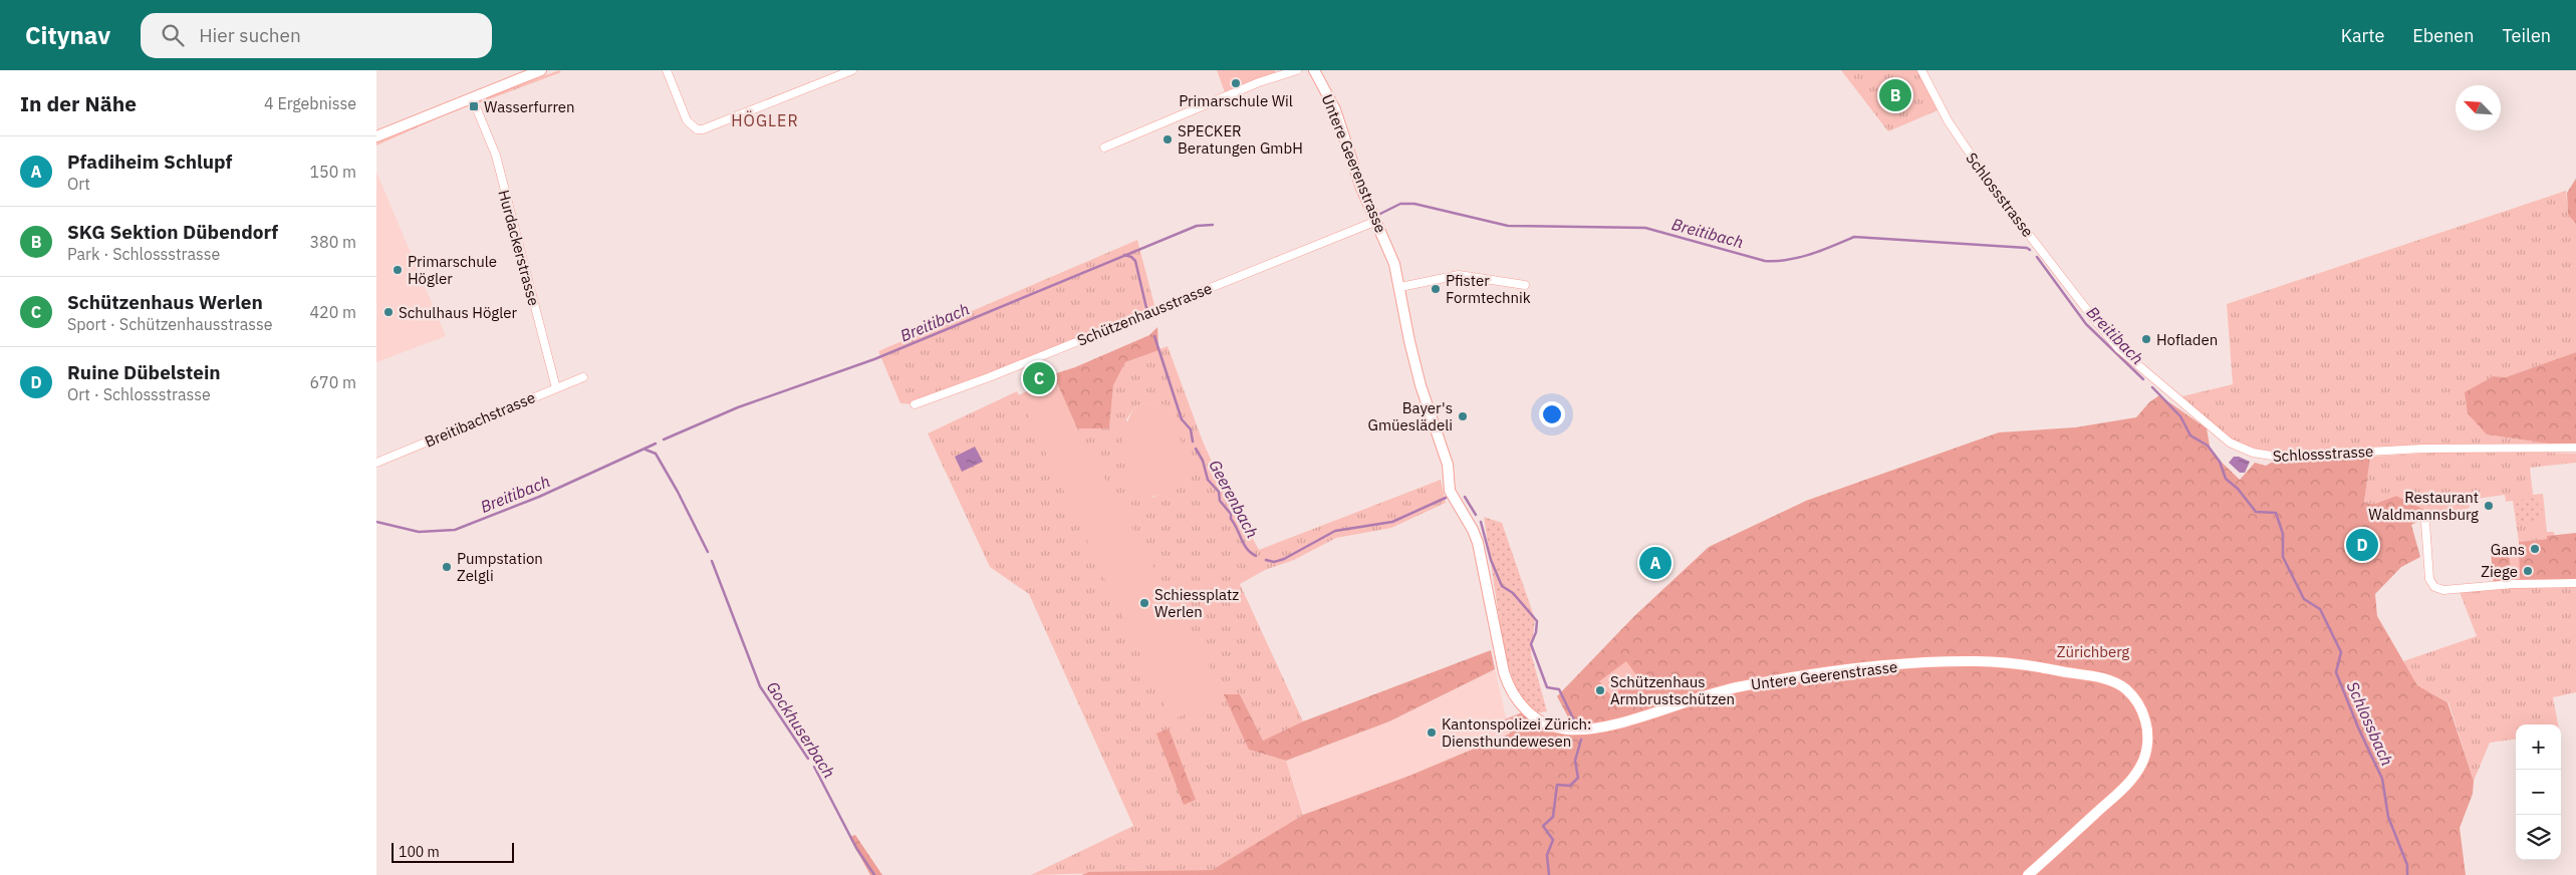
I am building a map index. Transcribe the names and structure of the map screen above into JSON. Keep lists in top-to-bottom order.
{
  "streets": {
    "street": [
      "Untere Geerenstrasse",
      "Schlossstrasse",
      "Hurdackerstrasse",
      "Schützenhausstrasse",
      "Breitibachstrasse"
    ]
  },
  "crossings": [
    ["Untere Geerenstrasse", "Schützenhausstrasse"],
    ["Hurdackerstrasse", "Breitibachstrasse"]
  ],
  "districts": ["HÖGLER"],
  "water": [
    "Breitibach",
    "Geerenbach",
    "Schlossbach",
    "Gockhuserbach"
  ],
  "parks": ["Zürichberg"],
  "places": {
    "other": [
      "Primarschule Wil",
      "SPECKER Beratungen GmbH",
      "Primarschule Högler",
      "Pfister Formtechnik",
      "Schulhaus Högler",
      "Hofladen",
      "Bayer's Gmüeslädeli",
      "Restaurant Waldmannsburg",
      "Gans",
      "Pumpstation Zelgli",
      "Ziege",
      "Schiessplatz Werlen",
      "Schützenhaus Armbrustschützen",
      "Kantonspolizei Zürich: Diensthundewesen"
    ],
    "transit": ["Wasserfurren"]
  },
  "scale_bar": "100 m",
  "north": "top left",
  "page": {
    "header": "Citynav",
    "search": "Hier suchen",
    "nav": ["Karte", "Ebenen", "Teilen"],
    "heading": ["In der Nähe", "4 Ergebnisse"],
    "pins": [
      "B",
      "C",
      "D",
      "A"
    ],
    "list": [
      {
        "mark": "A",
        "name": "Pfadiheim Schlupf",
        "note": "Ort",
        "value": "150 m"
      },
      {
        "mark": "B",
        "name": "SKG Sektion Dübendorf",
        "note": "Park · Schlossstrasse",
        "value": "380 m"
      },
      {
        "mark": "C",
        "name": "Schützenhaus Werlen",
        "note": "Sport · Schützenhausstrasse",
        "value": "420 m"
      },
      {
        "mark": "D",
        "name": "Ruine Dübelstein",
        "note": "Ort · Schlossstrasse",
        "value": "670 m"
      }
    ],
    "map_buttons": ["+", "−"],
    "scale": "100 m"
  }
}
